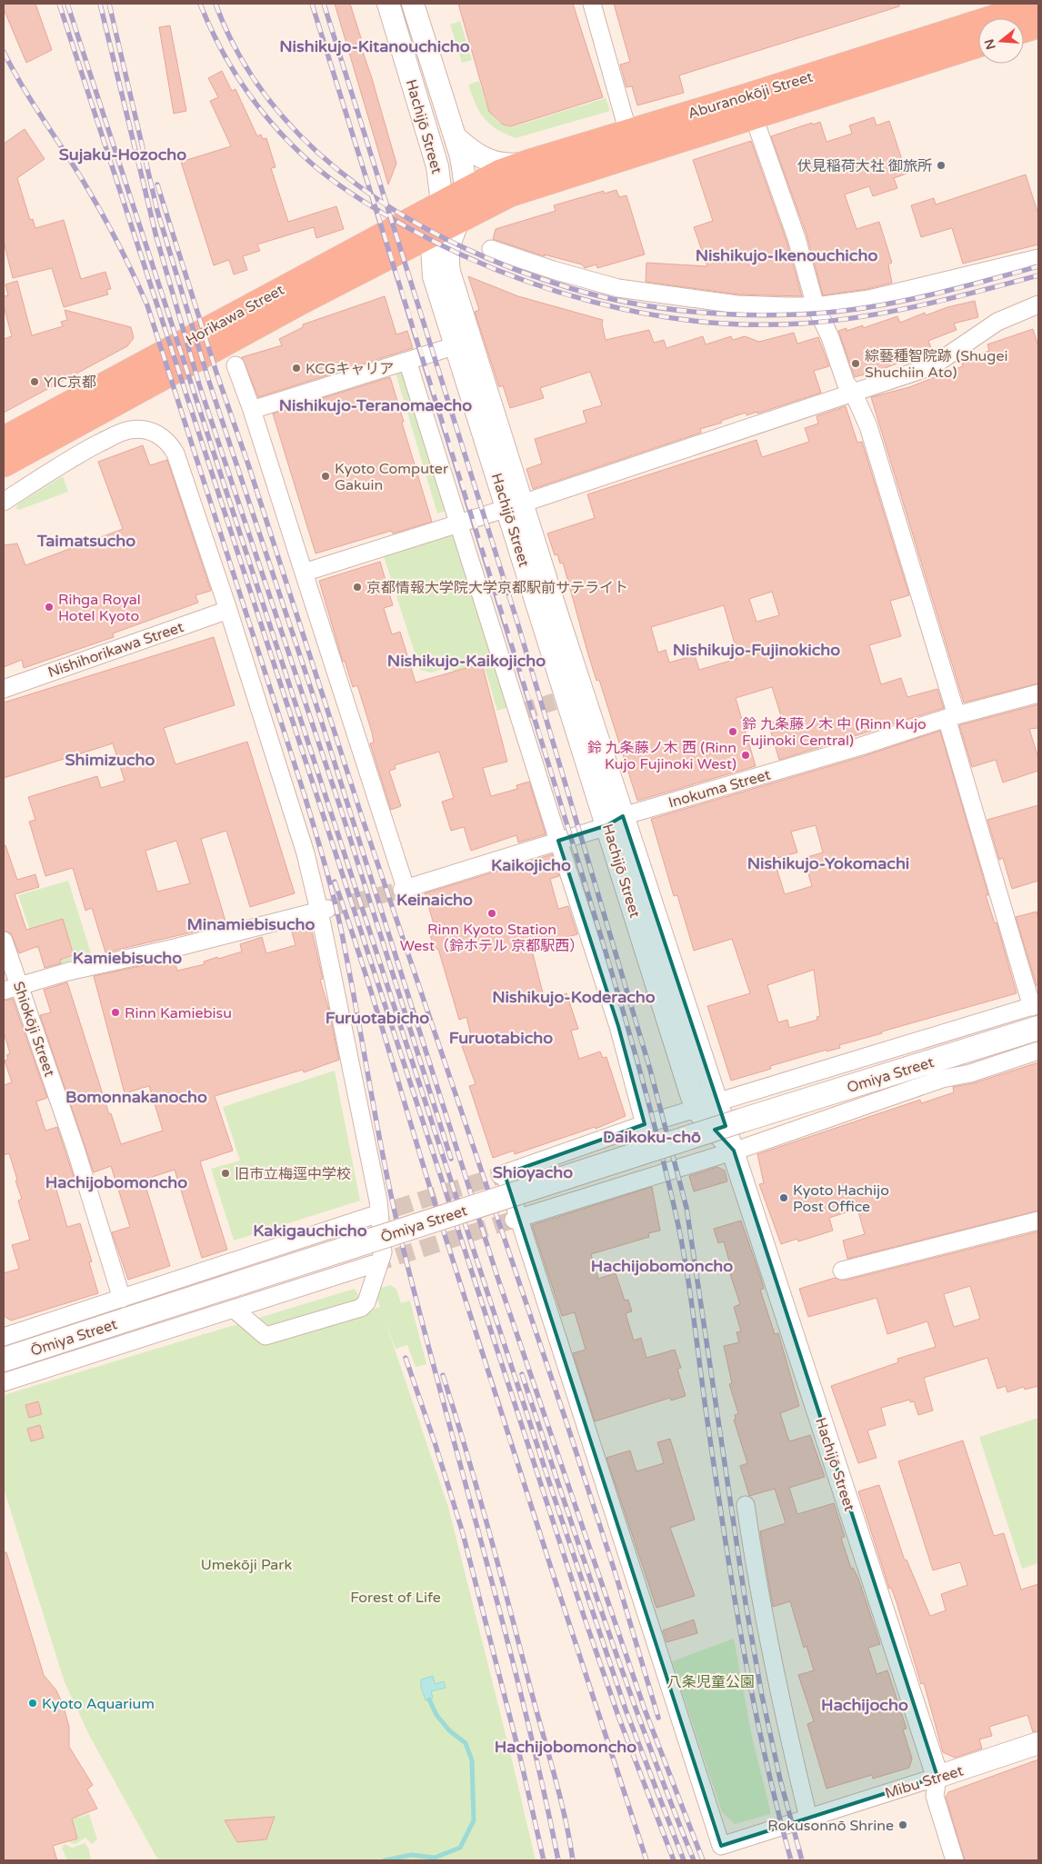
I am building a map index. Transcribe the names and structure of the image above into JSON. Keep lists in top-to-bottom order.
{
  "streets": {
    "highway": ["Aburanokōji Street", "Horikawa Street"],
    "main road": ["Omiya Street", "Ōmiya Street"],
    "street": [
      "Hachijō Street",
      "Nishihorikawa Street",
      "Inokuma Street",
      "Shiokōji Street",
      "Mibu Street"
    ]
  },
  "crossings": [
    ["Aburanokōji Street", "Hachijō Street"],
    ["Aburanokōji Street", "Horikawa Street"],
    ["Hachijō Street", "Horikawa Street"],
    ["Hachijō Street", "Inokuma Street"],
    ["Hachijō Street", "Mibu Street"],
    ["Shiokōji Street", "Ōmiya Street"],
    ["Omiya Street", "Ōmiya Street"]
  ],
  "districts": [
    "Nishikujo-Kitanouchicho",
    "Sujaku-Hozocho",
    "Nishikujo-Ikenouchicho",
    "Nishikujo-Teranomaecho",
    "Taimatsucho",
    "Nishikujo-Fujinokicho",
    "Nishikujo-Kaikojicho",
    "Shimizucho",
    "Nishikujo-Yokomachi",
    "Kaikojicho",
    "Keinaicho",
    "Minamiebisucho",
    "Kamiebisucho",
    "Nishikujo-Koderacho",
    "Furuotabicho",
    "Furuotabicho",
    "Bomonnakanocho",
    "Daikoku-chō",
    "Shioyacho",
    "Hachijobomoncho",
    "Kakigauchicho",
    "Hachijobomoncho",
    "Hachijocho",
    "Hachijobomoncho"
  ],
  "parks": ["Umekōji Park", "Forest of Life", "八条児童公園"],
  "places": [
    "伏見稲荷大社 御旅所",
    "綜藝種智院跡 (Shugei Shuchiin Ato)",
    "KCGキャリア",
    "YIC京都",
    "Kyoto Computer Gakuin",
    "京都情報大学院大学京都駅前サテライト",
    "Rihga Royal Hotel Kyoto",
    "鈴 九条藤ノ木 中 (Rinn Kujo Fujinoki Central)",
    "鈴 九条藤ノ木 西 (Rinn Kujo Fujinoki West)",
    "Rinn Kyoto Station West（鈴ホテル 京都駅西）",
    "Rinn Kamiebisu",
    "旧市立梅逕中学校",
    "Kyoto Hachijo Post Office",
    "Kyoto Aquarium",
    "Rokusonnō Shrine"
  ],
  "north": "left"
}
